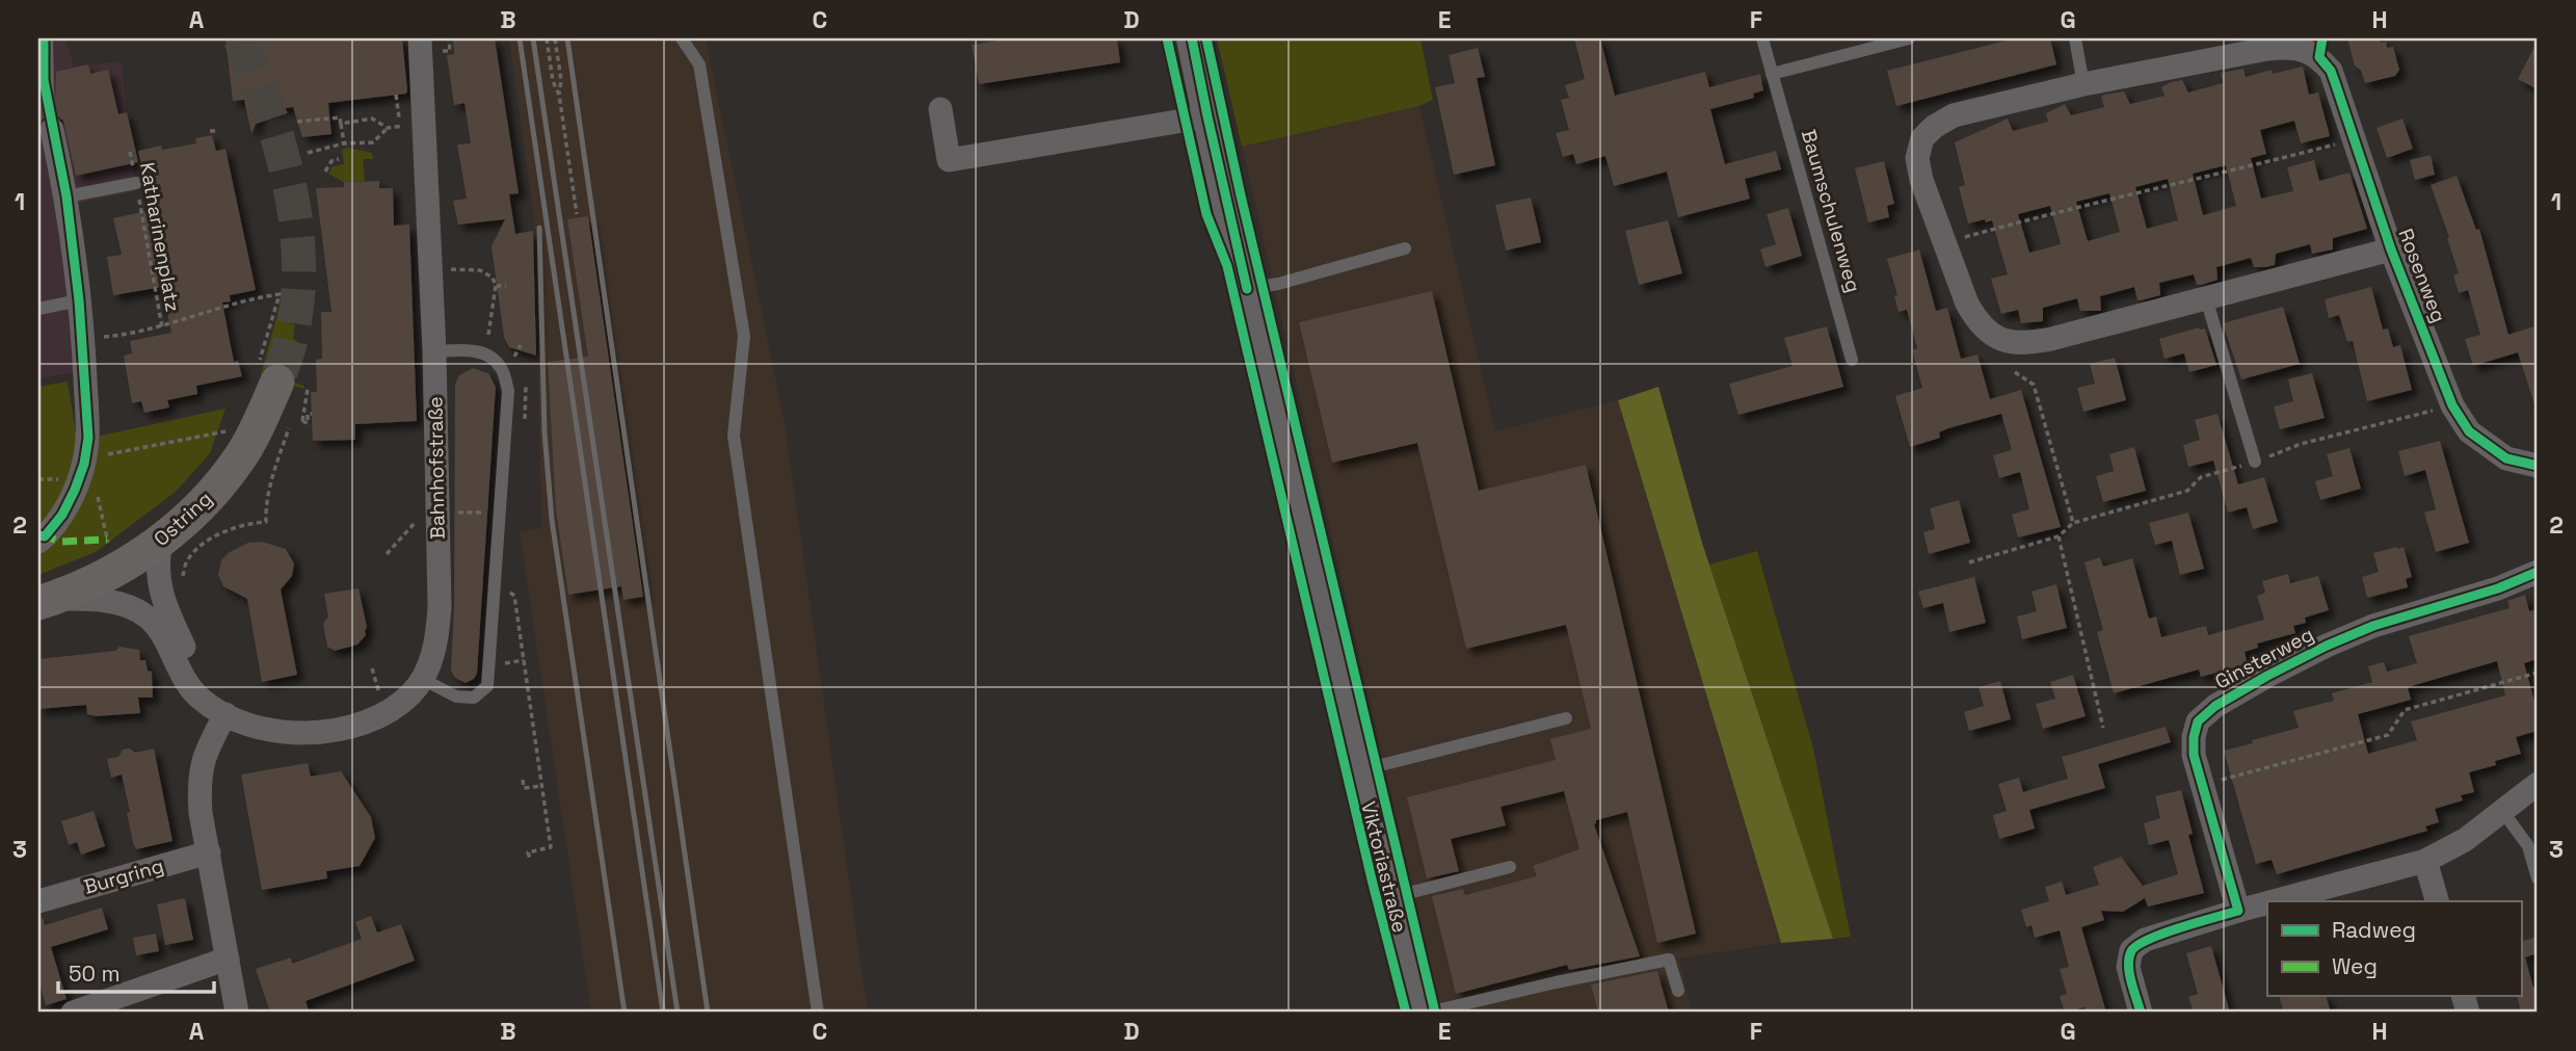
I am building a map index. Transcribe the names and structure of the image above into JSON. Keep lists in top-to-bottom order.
{
  "streets": {
    "main road": ["Ostring"],
    "street": [
      "Rosenweg",
      "Bahnhofstraße",
      "Ginsterweg",
      "Viktoriastraße",
      "Burgring"
    ],
    "lane": ["Baumschulenweg"],
    "path": ["Katharinenplatz"]
  },
  "crossings": [
    ["Katharinenplatz", "Ostring"],
    ["Bahnhofstraße", "Ostring"]
  ],
  "legend": ["Radweg", "Weg"],
  "scale_bar": "50 m",
  "grid": {
    "columns": [
      "A",
      "B",
      "C",
      "D",
      "E",
      "F",
      "G",
      "H"
    ],
    "rows": ["1", "2", "3"]
  }
}
